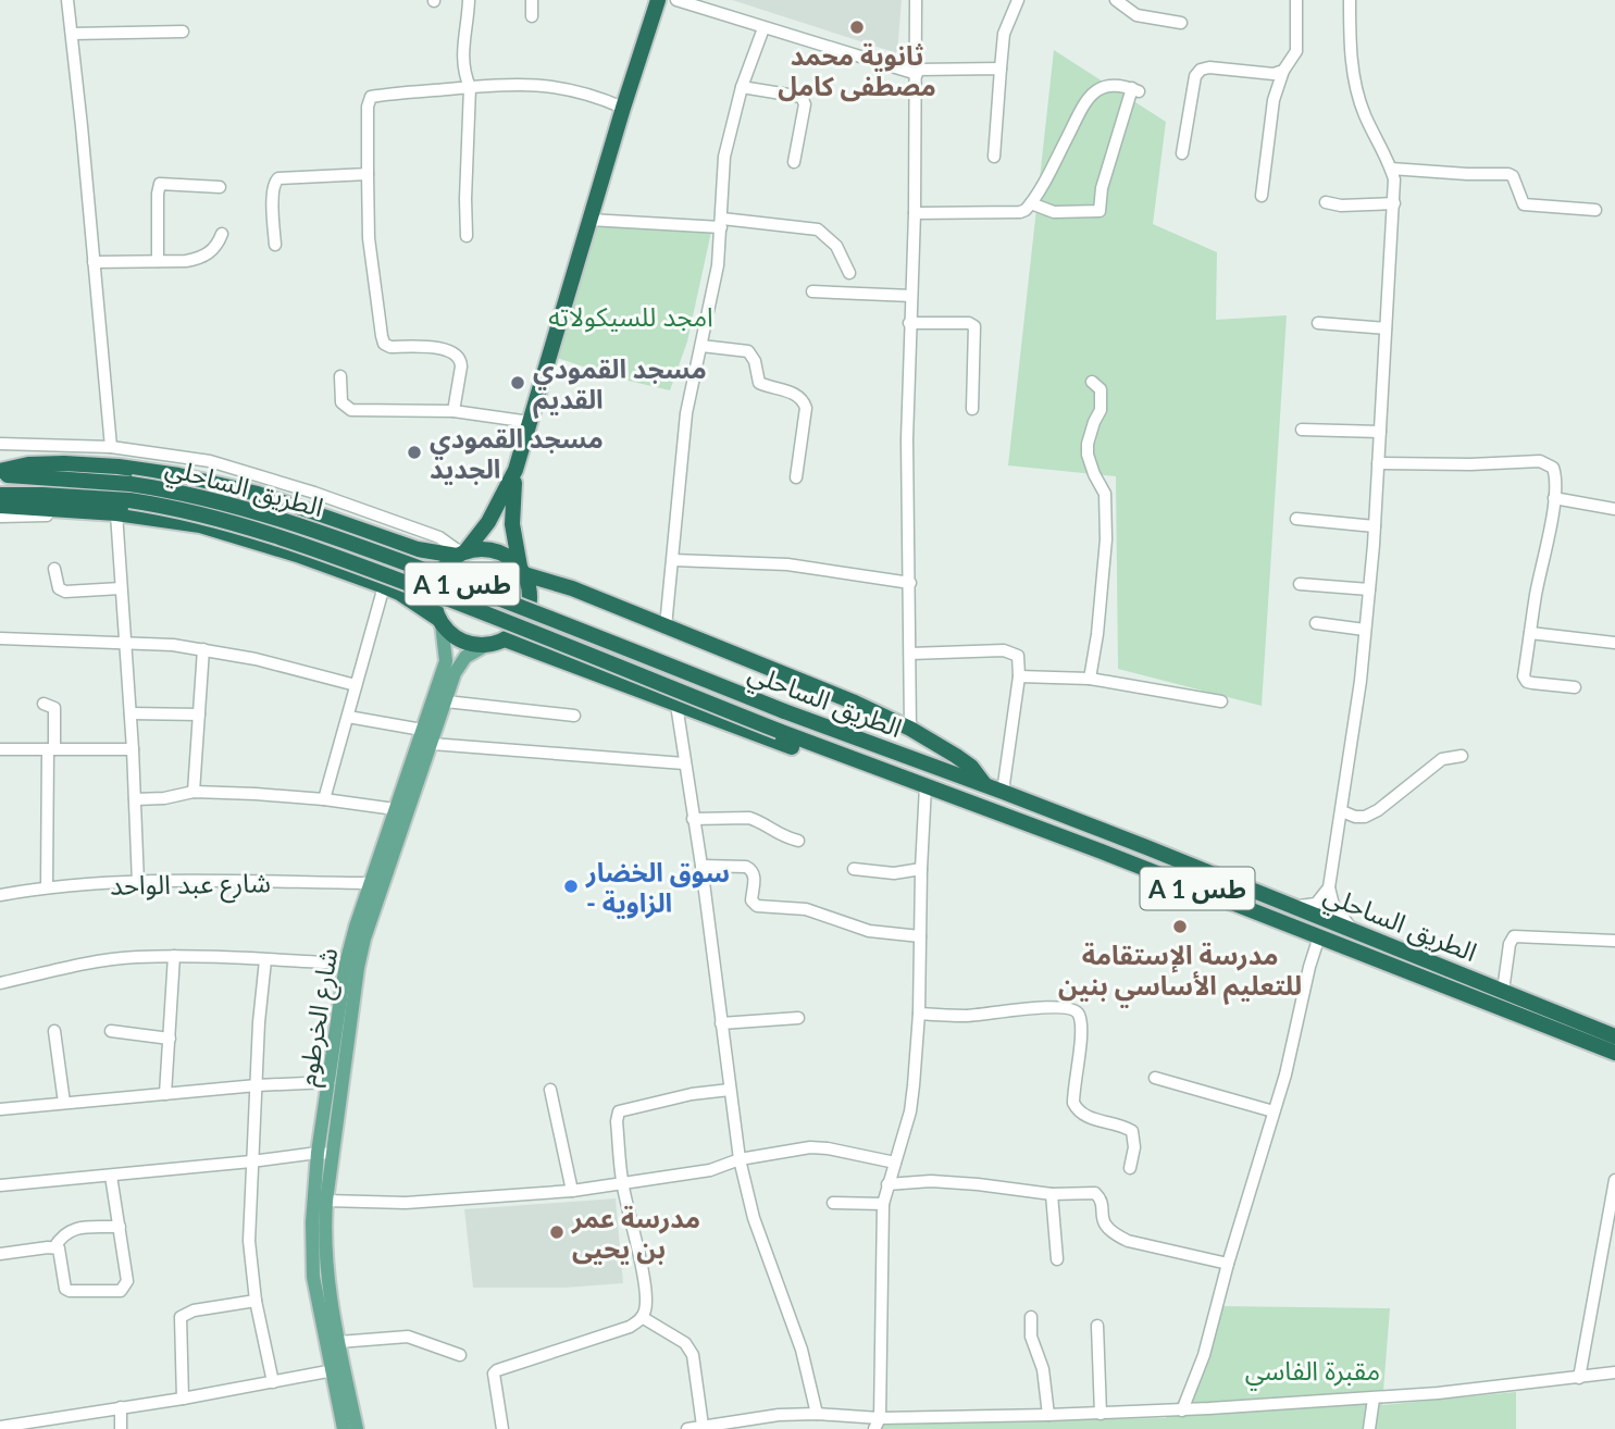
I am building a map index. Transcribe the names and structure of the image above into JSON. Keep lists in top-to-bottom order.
{
  "streets": {
    "highway": ["الطريق الساحلي", "A 1 طس"],
    "main road": ["شارع الخرطوم"],
    "street": ["شارع عبد الواحد"]
  },
  "crossings": [
    ["شارع عبد الواحد", "شارع الخرطوم"]
  ],
  "parks": ["امجد للسيكولاته", "مقبرة الفاسي"],
  "places": [
    "ثانوية محمد مصطفى كامل",
    "مسجد القمودي القديم",
    "مسجد القمودي الجديد",
    "سوق الخضار - الزاوية",
    "مدرسة اﻹستقامة للتعليم اﻷساسي بنين",
    "مدرسة عمر بن يحيى"
  ]
}
